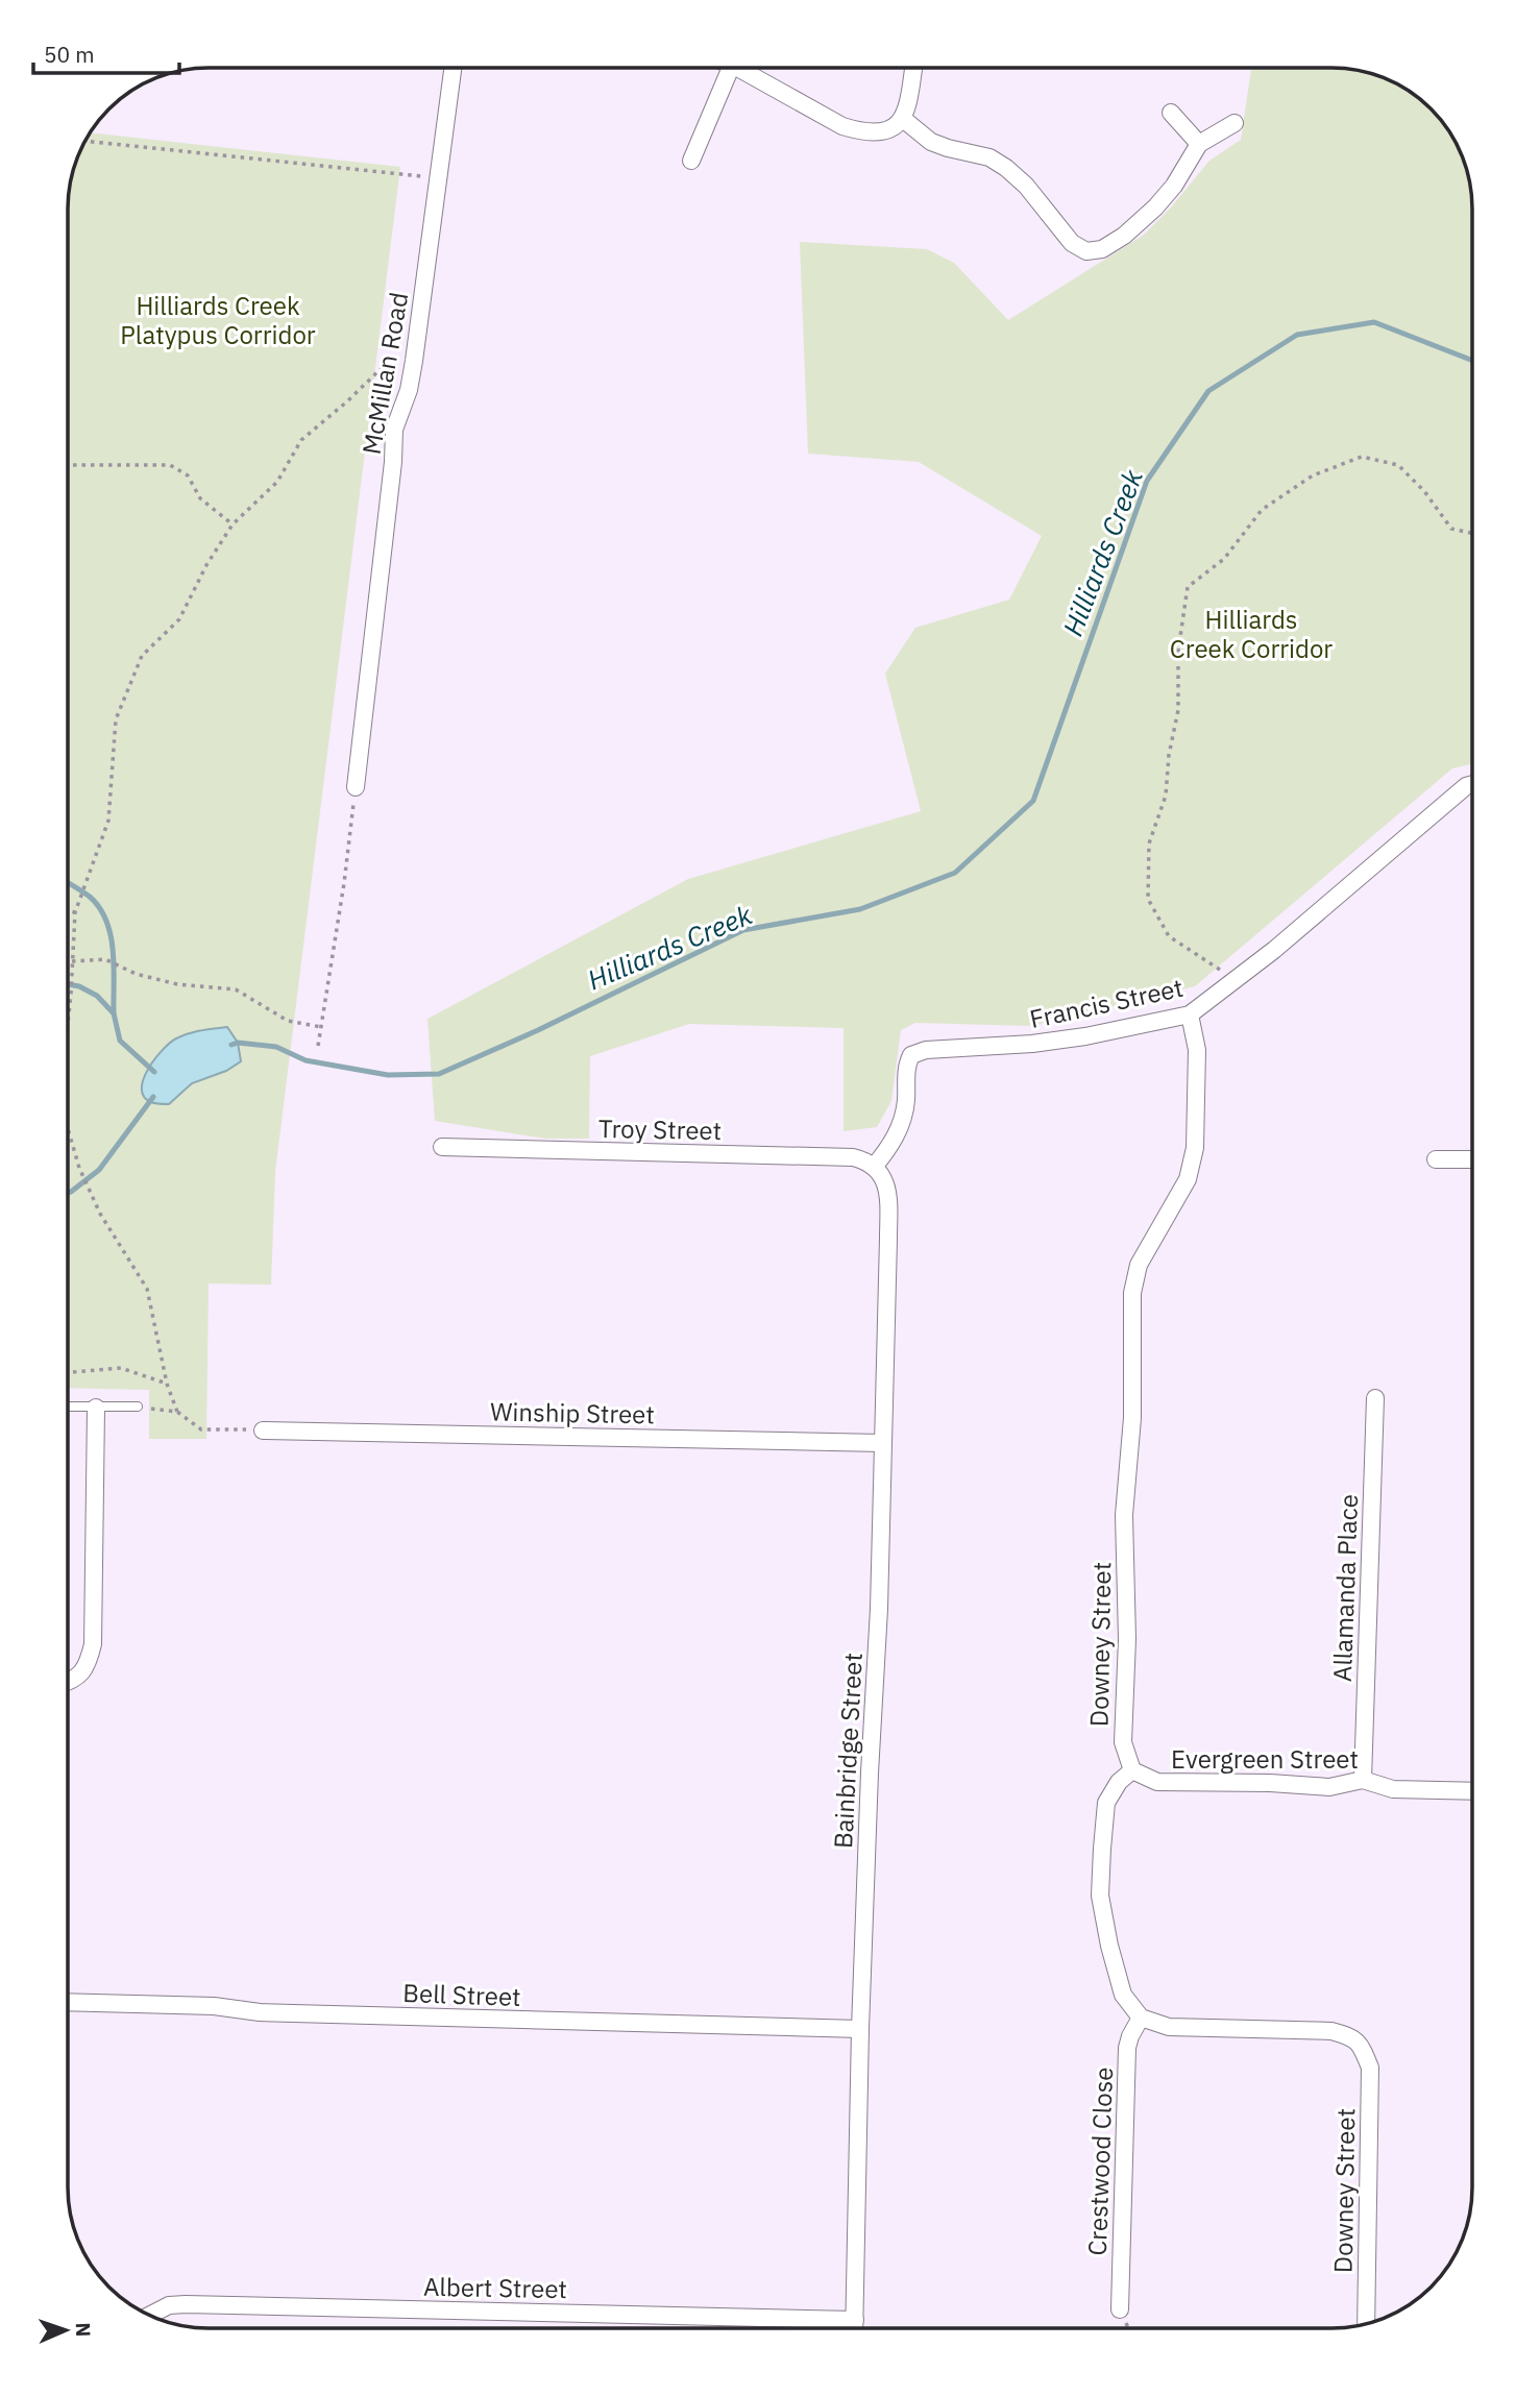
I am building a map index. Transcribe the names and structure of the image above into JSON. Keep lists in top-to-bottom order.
{
  "streets": {
    "street": [
      "McMillan Road",
      "Francis Street",
      "Troy Street",
      "Winship Street",
      "Allamanda Place",
      "Downey Street",
      "Bainbridge Street",
      "Evergreen Street",
      "Bell Street",
      "Crestwood Close",
      "Albert Street"
    ]
  },
  "crossings": [
    ["Francis Street", "Troy Street"],
    ["Francis Street", "Downey Street"],
    ["Francis Street", "Bainbridge Street"],
    ["Troy Street", "Bainbridge Street"],
    ["Winship Street", "Bainbridge Street"],
    ["Allamanda Place", "Evergreen Street"],
    ["Downey Street", "Evergreen Street"],
    ["Downey Street", "Crestwood Close"],
    ["Bainbridge Street", "Bell Street"],
    ["Bainbridge Street", "Albert Street"]
  ],
  "water": ["Hilliards Creek"],
  "parks": ["Hilliards Creek Platypus Corridor", "Hilliards Creek Corridor"],
  "scale_bar": "50 m",
  "north": "right"
}
